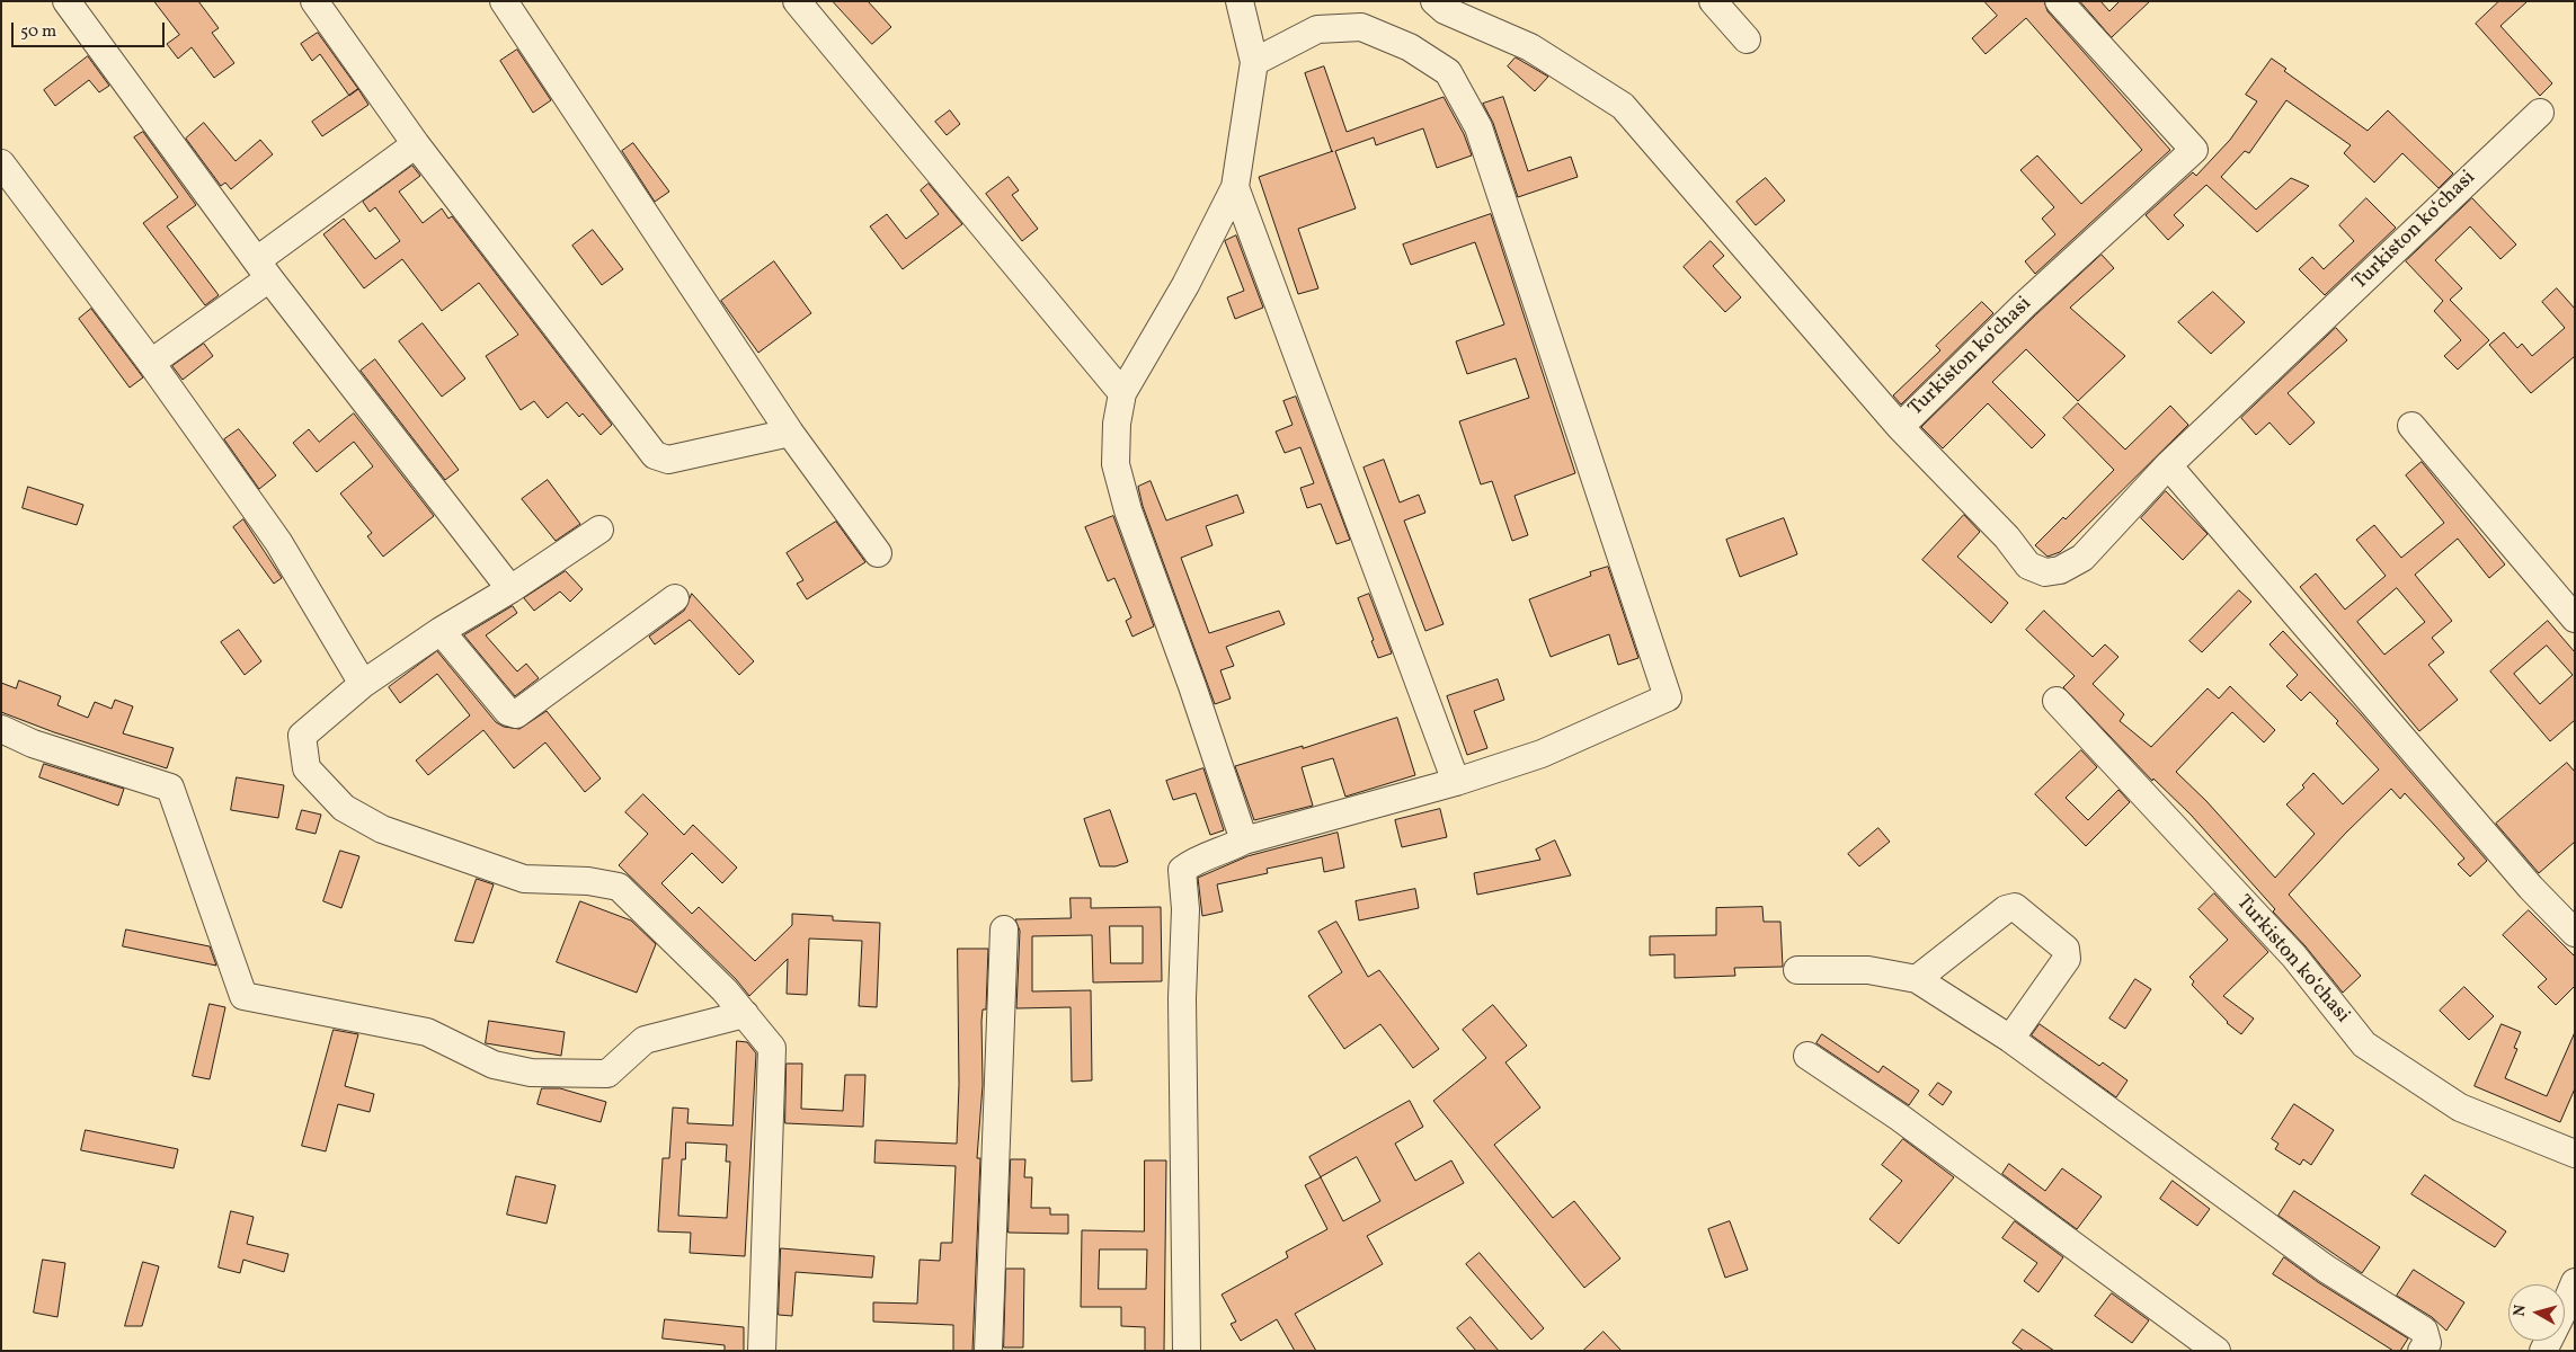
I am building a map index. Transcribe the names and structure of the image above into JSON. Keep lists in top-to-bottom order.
{
  "streets": {
    "street": ["Turkiston koʻchasi"]
  },
  "scale_bar": "50 m",
  "north": "left"
}
